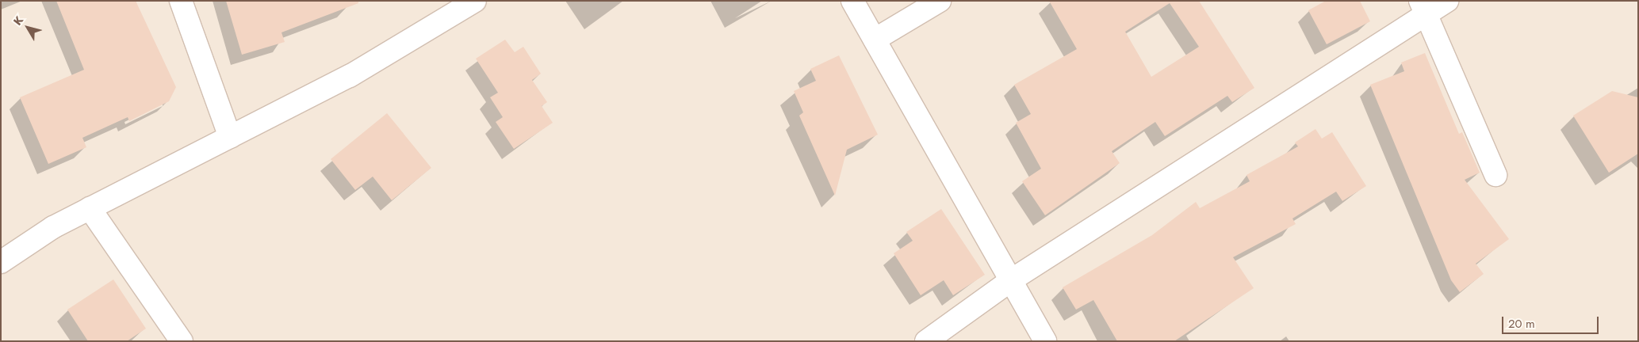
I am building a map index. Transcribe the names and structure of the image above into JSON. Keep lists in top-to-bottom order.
{
  "scale_bar": "20 m",
  "north": "top left"
}
